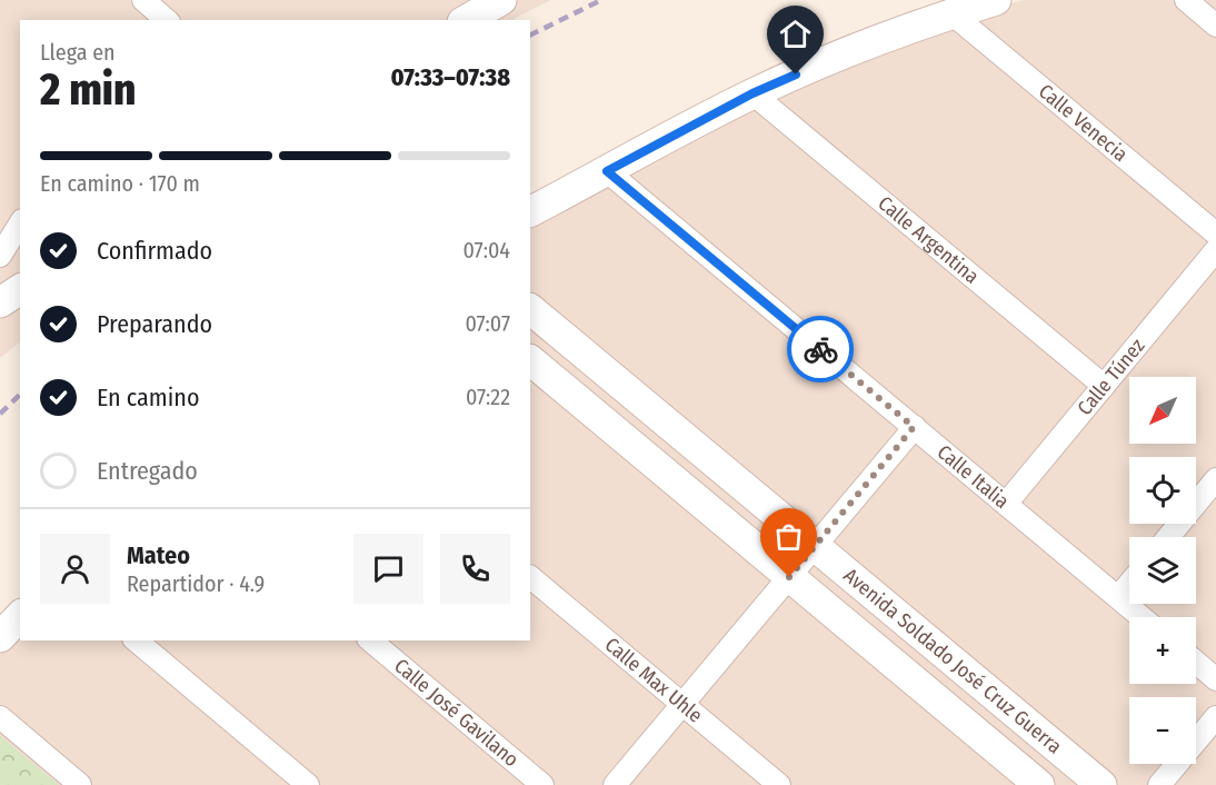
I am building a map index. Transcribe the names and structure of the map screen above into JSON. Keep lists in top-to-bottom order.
{
  "streets": {
    "street": [
      "Calle Venecia",
      "Calle Argentina",
      "Calle Túnez",
      "Calle Italia",
      "Avenida Soldado José Cruz Guerra",
      "Calle Max Uhle",
      "Calle José Gavilano"
    ]
  },
  "crossings": [
    ["Calle Argentina", "Calle Túnez"],
    ["Calle Túnez", "Calle Italia"]
  ],
  "north": "bottom left",
  "page": {
    "heading": ["2 min", "Llega en", "07:33–07:38"],
    "panel": ["Mateo", "Repartidor · 4.9"],
    "bar": "En camino · 170 m",
    "list": [
      ["Confirmado", "07:04"],
      ["Preparando", "07:07"],
      ["En camino", "07:22"],
      "Entregado"
    ],
    "map_buttons": ["+", "−"]
  }
}
